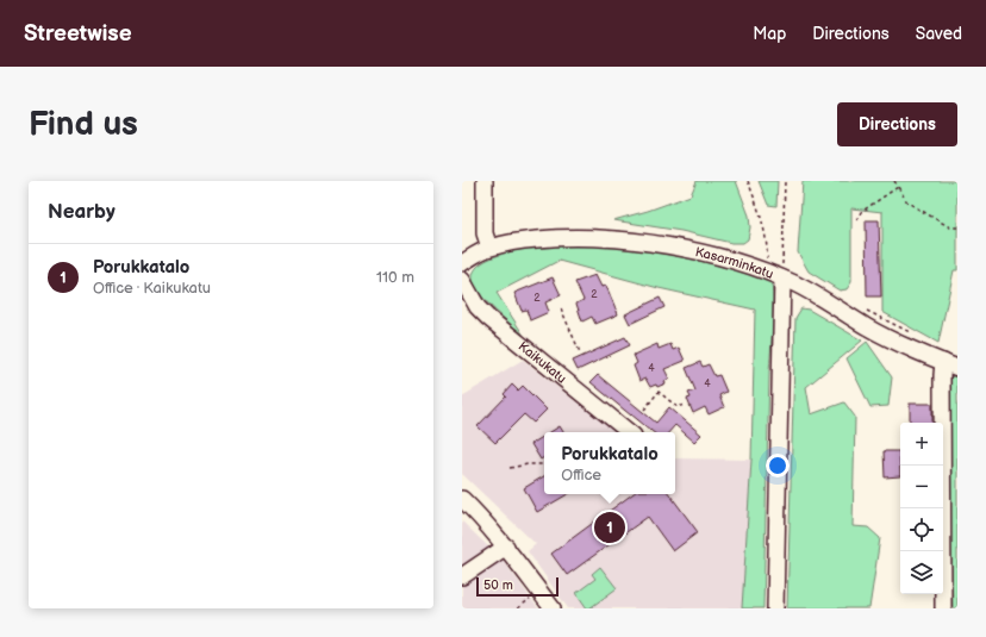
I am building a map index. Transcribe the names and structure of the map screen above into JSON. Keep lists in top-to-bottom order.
{
  "streets": {
    "street": ["Kasarminkatu", "Kaikukatu"]
  },
  "house_numbers": [
    "2",
    "2",
    "4",
    "4"
  ],
  "scale_bar": "50 m",
  "page": {
    "header": "Streetwise",
    "nav": ["Map", "Directions", "Saved"],
    "buttons": "Directions",
    "title": "Find us",
    "heading": "Nearby",
    "list": [
      {
        "mark": "1",
        "name": "Porukkatalo",
        "note": "Office · Kaikukatu",
        "value": "110 m"
      }
    ],
    "map_buttons": ["+", "−"],
    "popup": ["Porukkatalo", "Office"],
    "pins": "1",
    "scale": "50 m"
  }
}
